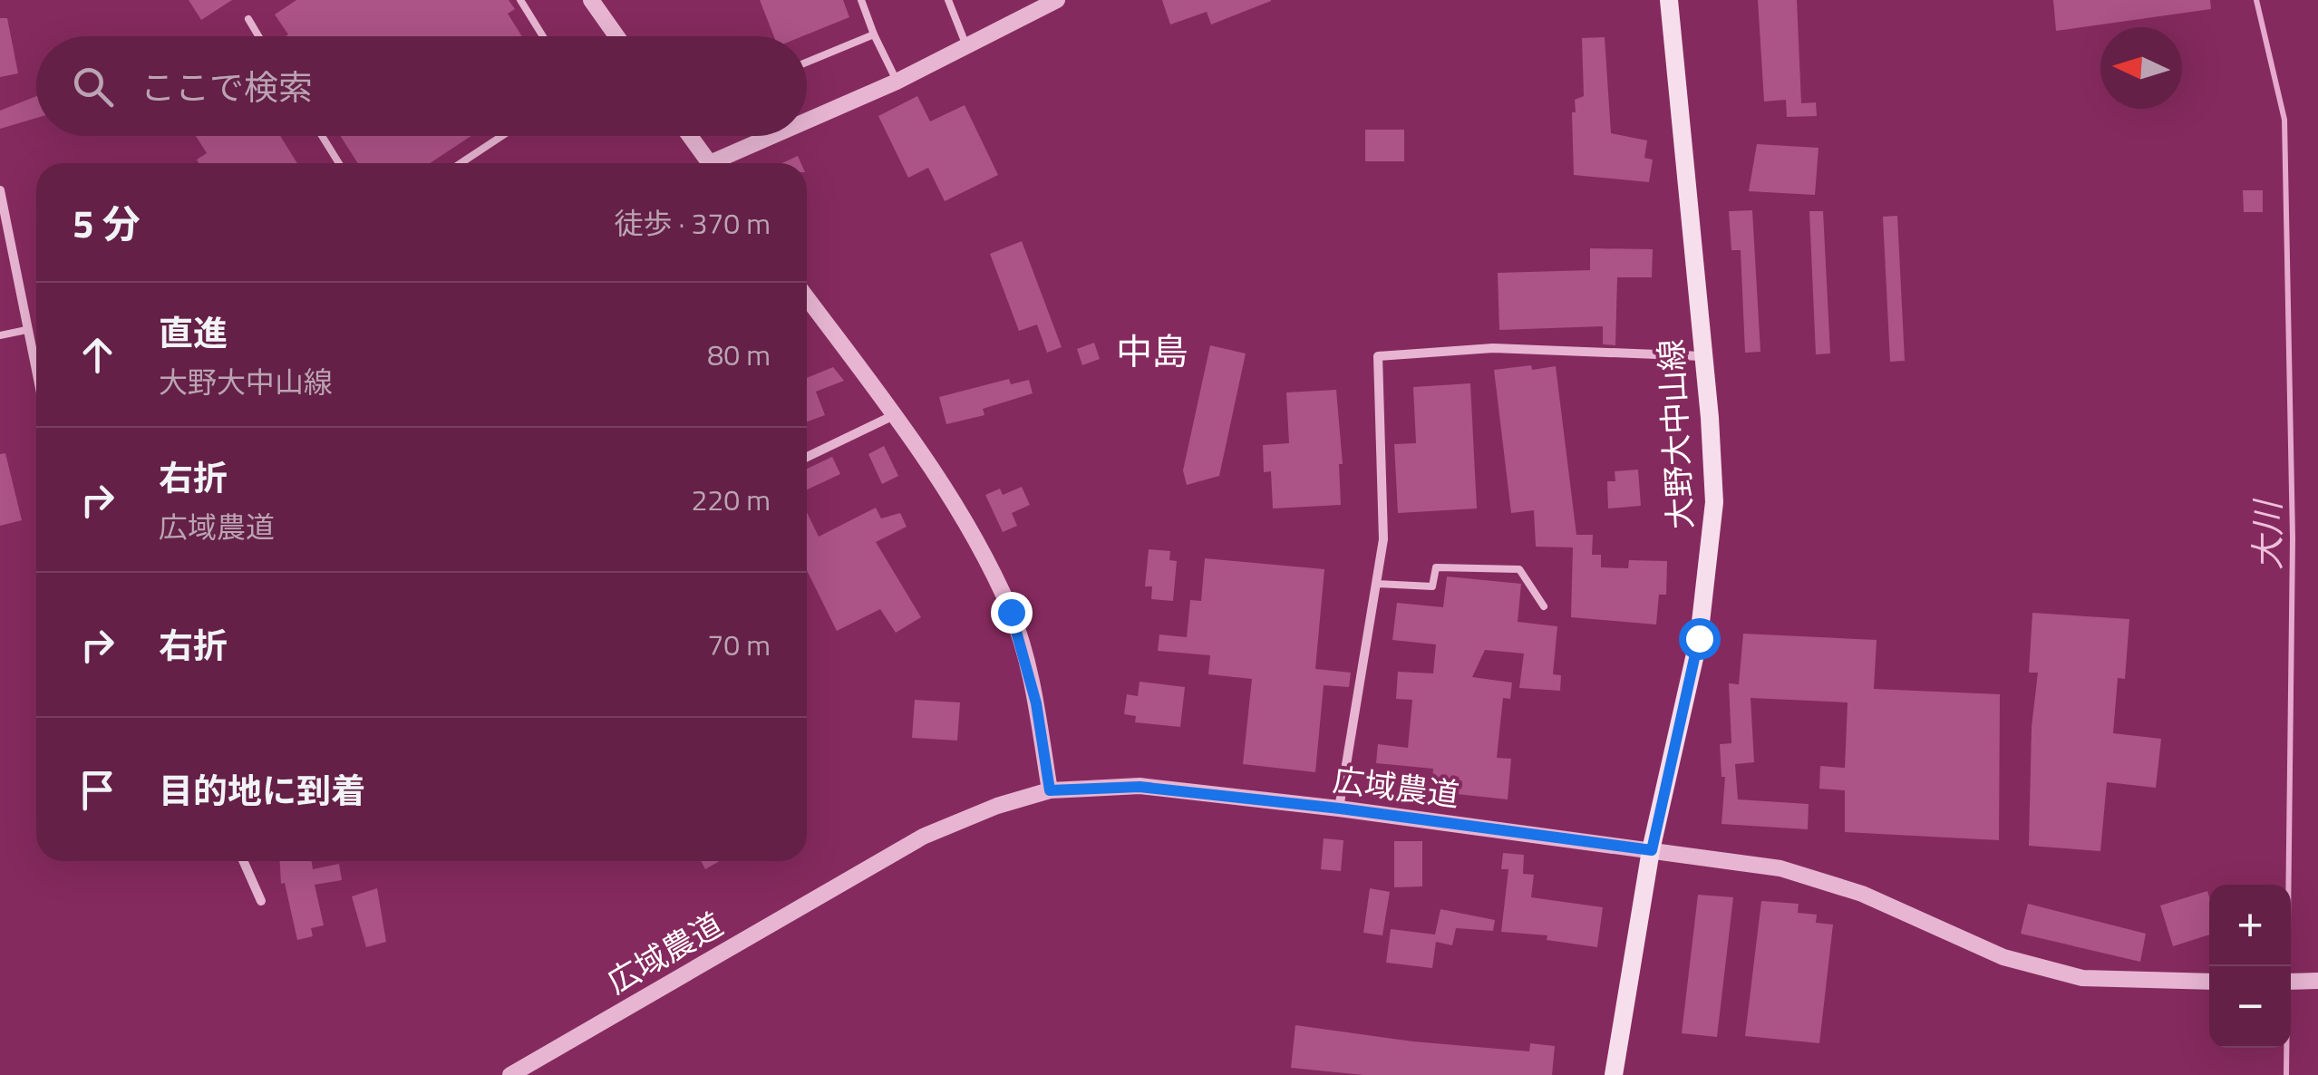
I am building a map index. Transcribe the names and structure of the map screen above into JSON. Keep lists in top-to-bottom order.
{
  "streets": {
    "main road": ["大野大中山線"],
    "street": ["広域農道"]
  },
  "crossings": [
    ["大野大中山線", "広域農道"]
  ],
  "districts": ["中島"],
  "water": ["大川"],
  "north": "left",
  "page": {
    "search": "ここで検索",
    "heading": ["5 分", "徒歩 · 370 m"],
    "list": [
      ["直進", "大野大中山線", "80 m"],
      ["右折", "広域農道", "220 m"],
      ["右折", "70 m"],
      "目的地に到着"
    ],
    "map_buttons": ["+", "−"]
  }
}
